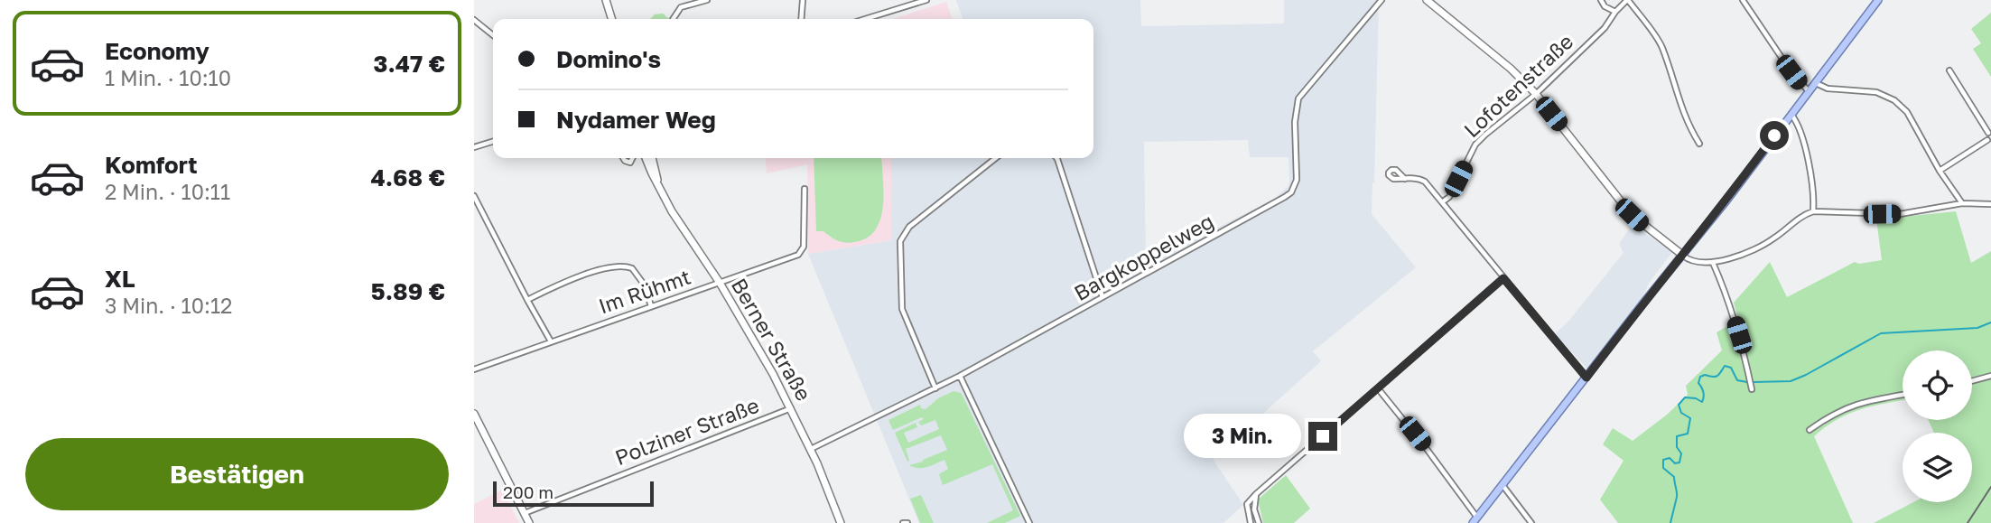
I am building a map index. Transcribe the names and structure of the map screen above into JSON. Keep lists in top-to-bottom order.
{
  "streets": {
    "street": [
      "Lofotenstraße",
      "Bargkoppelweg",
      "Im Rühmt",
      "Berner Straße",
      "Polziner Straße"
    ]
  },
  "crossings": [
    ["Bargkoppelweg", "Berner Straße"],
    ["Im Rühmt", "Berner Straße"],
    ["Berner Straße", "Polziner Straße"]
  ],
  "scale_bar": "200 m",
  "page": {
    "list": [
      {
        "name": "Economy",
        "note": "1 Min. · 10:10",
        "value": "3.47 €"
      },
      {
        "name": "Komfort",
        "note": "2 Min. · 10:11",
        "value": "4.68 €"
      },
      {
        "name": "XL",
        "note": "3 Min. · 10:12",
        "value": "5.89 €"
      }
    ],
    "banner": ["Domino's", "Nydamer Weg"],
    "bubble": "3 Min.",
    "buttons": "Bestätigen",
    "scale": "200 m"
  }
}
